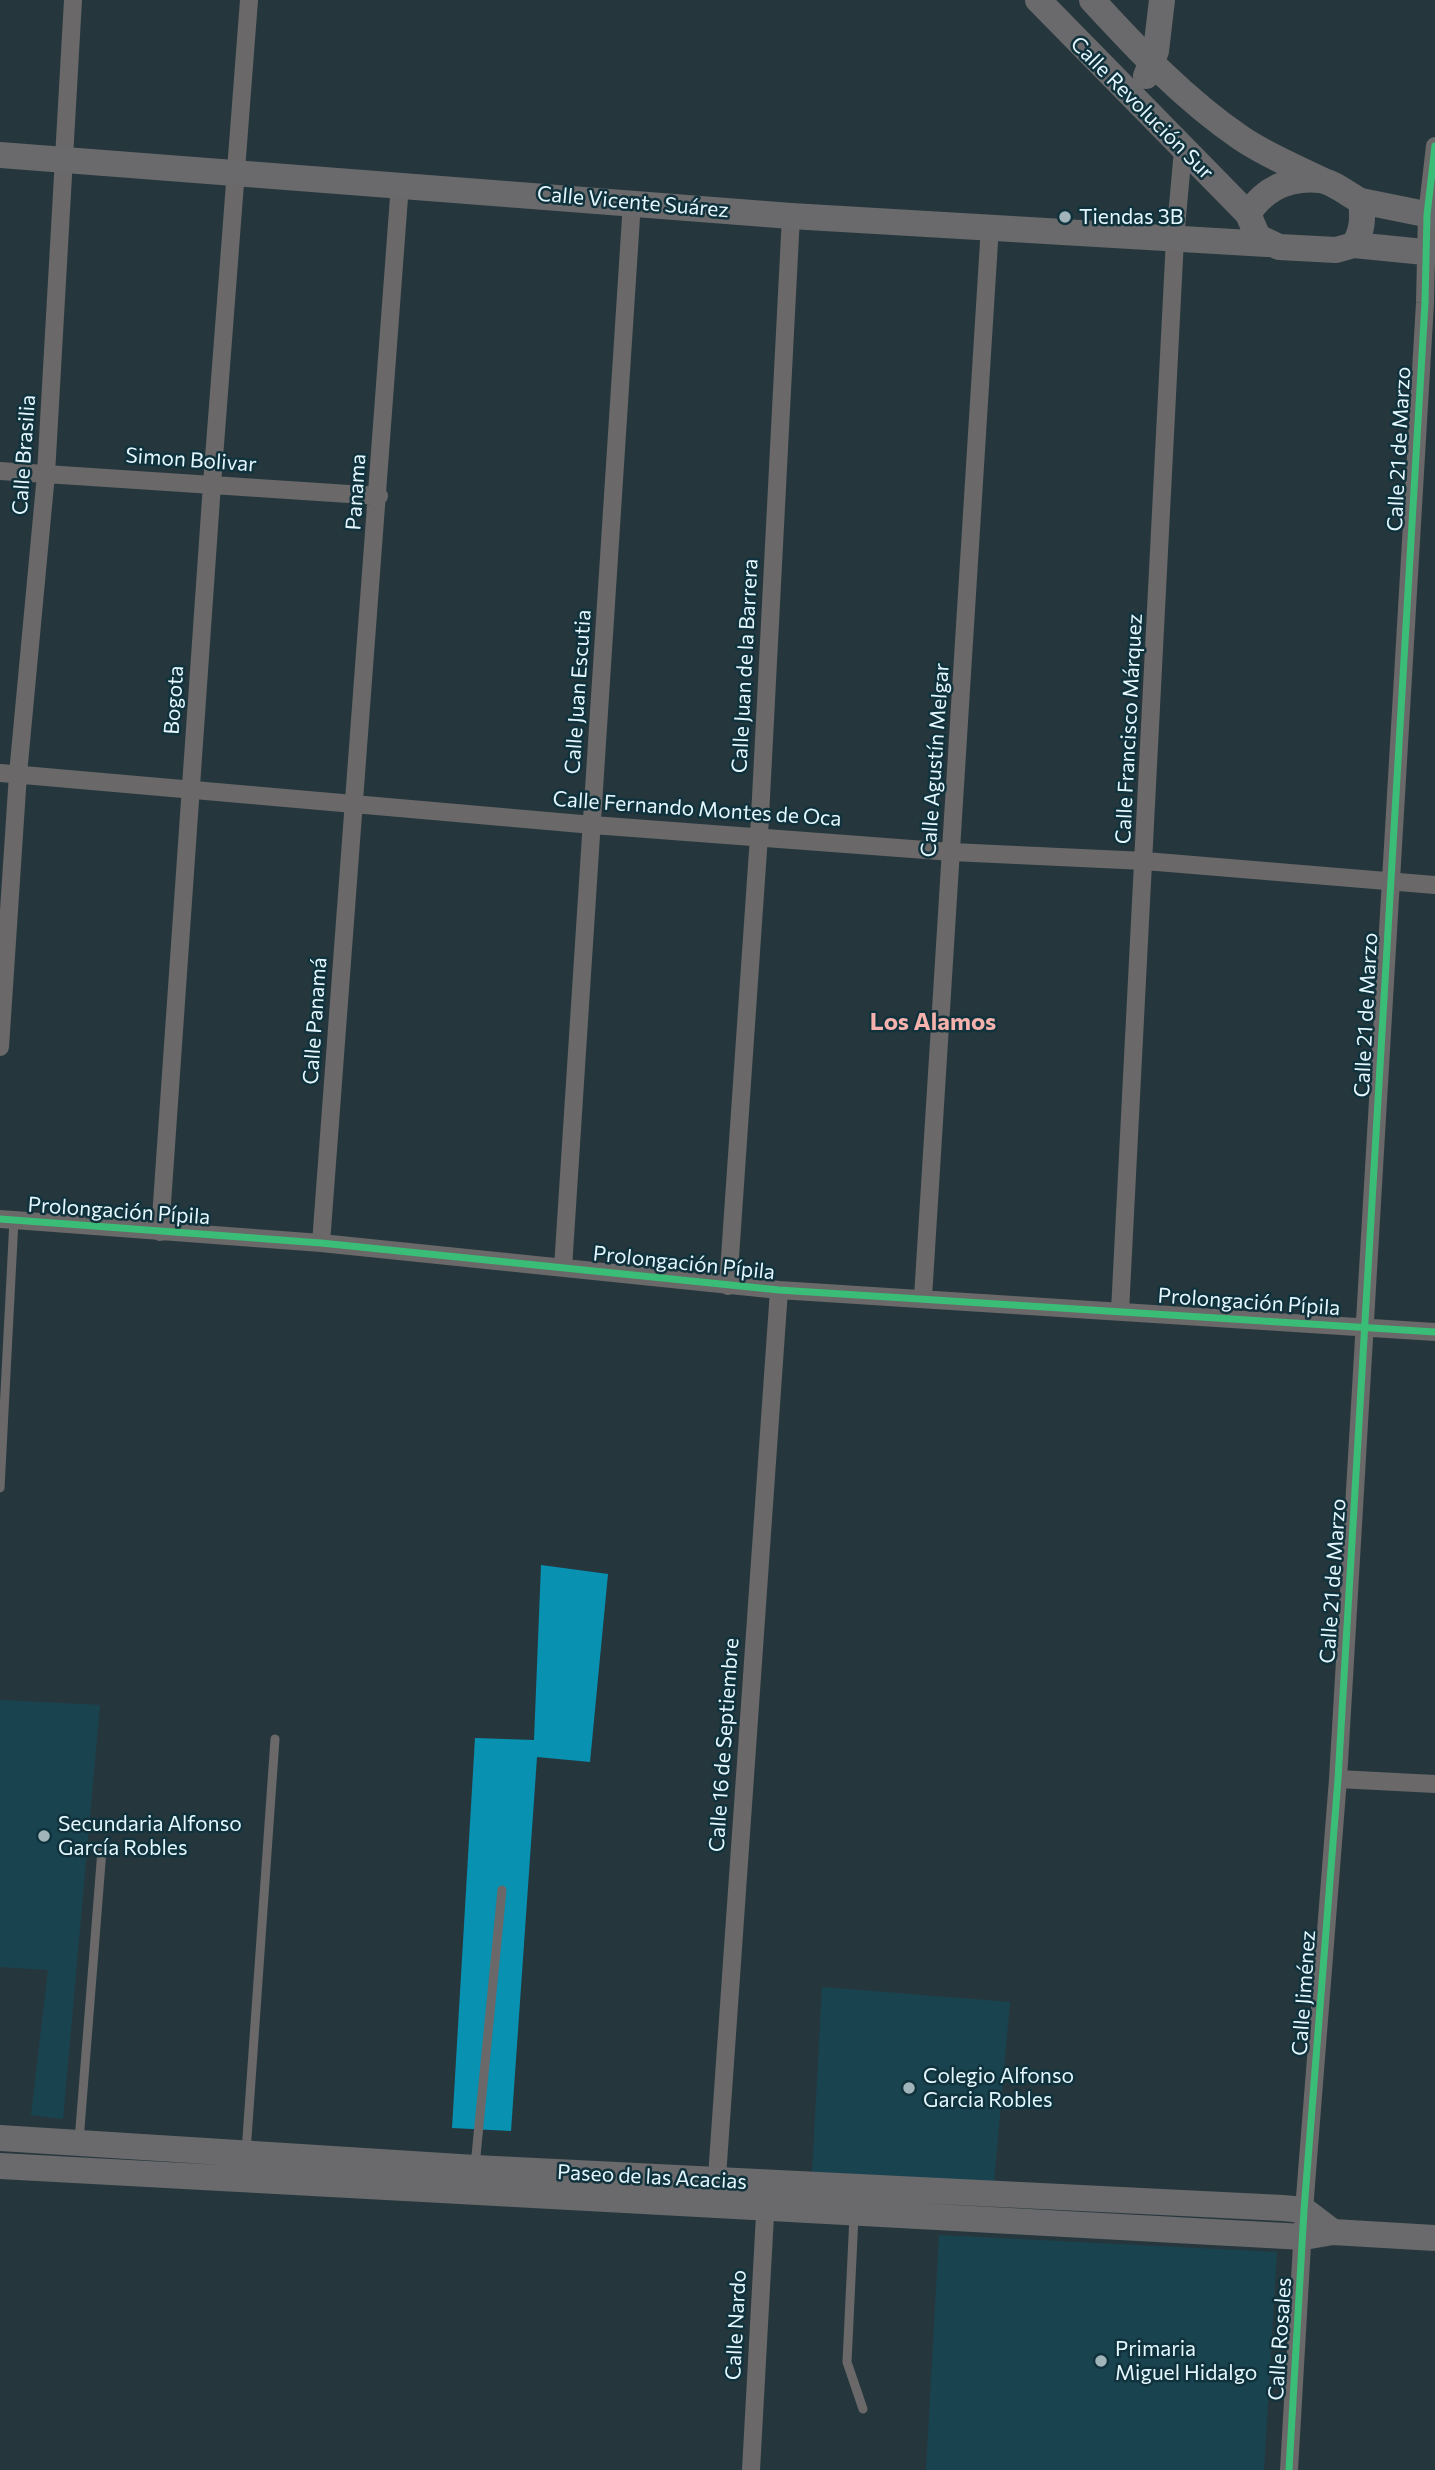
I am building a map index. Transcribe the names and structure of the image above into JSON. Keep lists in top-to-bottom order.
{
  "streets": {
    "street": [
      "Calle Revolución Sur",
      "Calle Vicente Suárez",
      "Calle 21 de Marzo",
      "Calle Brasilia",
      "Simon Bolivar",
      "Panama",
      "Calle Juan de la Barrera",
      "Calle Juan Escutia",
      "Bogota",
      "Calle Francisco Márquez",
      "Calle Agustín Melgar",
      "Calle Fernando Montes de Oca",
      "Calle Panamá",
      "Prolongación Pípila",
      "Calle 16 de Septiembre",
      "Calle Jiménez",
      "Paseo de las Acacias",
      "Calle Nardo",
      "Calle Rosales"
    ]
  },
  "crossings": [
    ["Calle Revolución Sur", "Calle Vicente Suárez"],
    ["Calle Revolución Sur", "Calle Francisco Márquez"],
    ["Calle Vicente Suárez", "Calle Brasilia"],
    ["Calle Vicente Suárez", "Panama"],
    ["Calle Vicente Suárez", "Calle Juan de la Barrera"],
    ["Calle Vicente Suárez", "Calle Juan Escutia"],
    ["Calle Vicente Suárez", "Bogota"],
    ["Calle Vicente Suárez", "Calle Francisco Márquez"],
    ["Calle Vicente Suárez", "Calle Agustín Melgar"],
    ["Calle 21 de Marzo", "Calle Fernando Montes de Oca"],
    ["Calle 21 de Marzo", "Prolongación Pípila"],
    ["Calle 21 de Marzo", "Calle Jiménez"],
    ["Calle Brasilia", "Simon Bolivar"],
    ["Calle Brasilia", "Calle Fernando Montes de Oca"],
    ["Simon Bolivar", "Panama"],
    ["Simon Bolivar", "Bogota"],
    ["Panama", "Calle Fernando Montes de Oca"],
    ["Panama", "Calle Panamá"],
    ["Calle Juan de la Barrera", "Calle Fernando Montes de Oca"],
    ["Calle Juan de la Barrera", "Prolongación Pípila"],
    ["Calle Juan Escutia", "Calle Fernando Montes de Oca"],
    ["Calle Juan Escutia", "Prolongación Pípila"],
    ["Bogota", "Calle Fernando Montes de Oca"],
    ["Bogota", "Prolongación Pípila"],
    ["Calle Francisco Márquez", "Calle Fernando Montes de Oca"],
    ["Calle Francisco Márquez", "Prolongación Pípila"],
    ["Calle Agustín Melgar", "Calle Fernando Montes de Oca"],
    ["Calle Agustín Melgar", "Prolongación Pípila"],
    ["Calle Fernando Montes de Oca", "Calle Panamá"],
    ["Calle Panamá", "Prolongación Pípila"],
    ["Prolongación Pípila", "Calle 16 de Septiembre"],
    ["Calle 16 de Septiembre", "Paseo de las Acacias"],
    ["Calle Jiménez", "Paseo de las Acacias"],
    ["Calle Jiménez", "Calle Rosales"],
    ["Paseo de las Acacias", "Calle Nardo"],
    ["Paseo de las Acacias", "Calle Rosales"]
  ],
  "districts": ["Los Alamos"],
  "places": [
    "Tiendas 3B",
    "Secundaria Alfonso García Robles",
    "Colegio Alfonso Garcia Robles",
    "Primaria Miguel Hidalgo"
  ]
}
